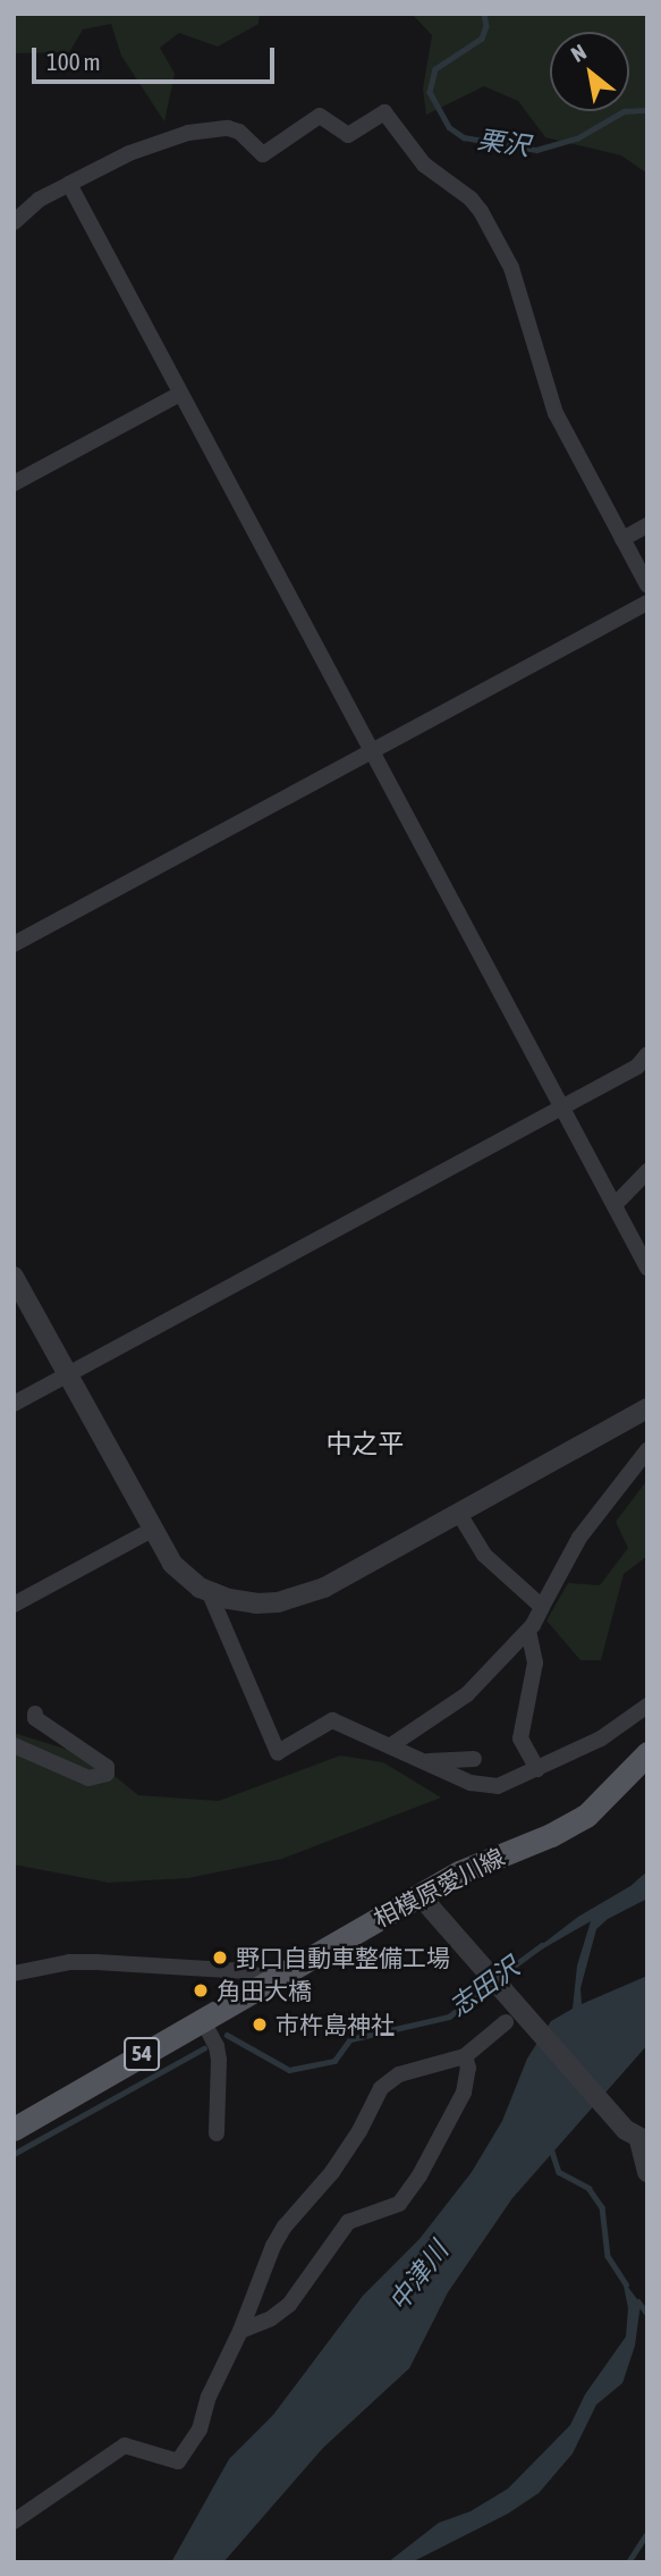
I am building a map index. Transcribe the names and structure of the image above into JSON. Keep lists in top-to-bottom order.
{
  "streets": {
    "main road": ["相模原愛川線", "54"]
  },
  "districts": ["中之平"],
  "water": ["栗沢", "志田沢", "中津川"],
  "places": ["野口自動車整備工場", "角田大橋", "市杵島神社"],
  "scale_bar": "100 m",
  "north": "top left"
}
